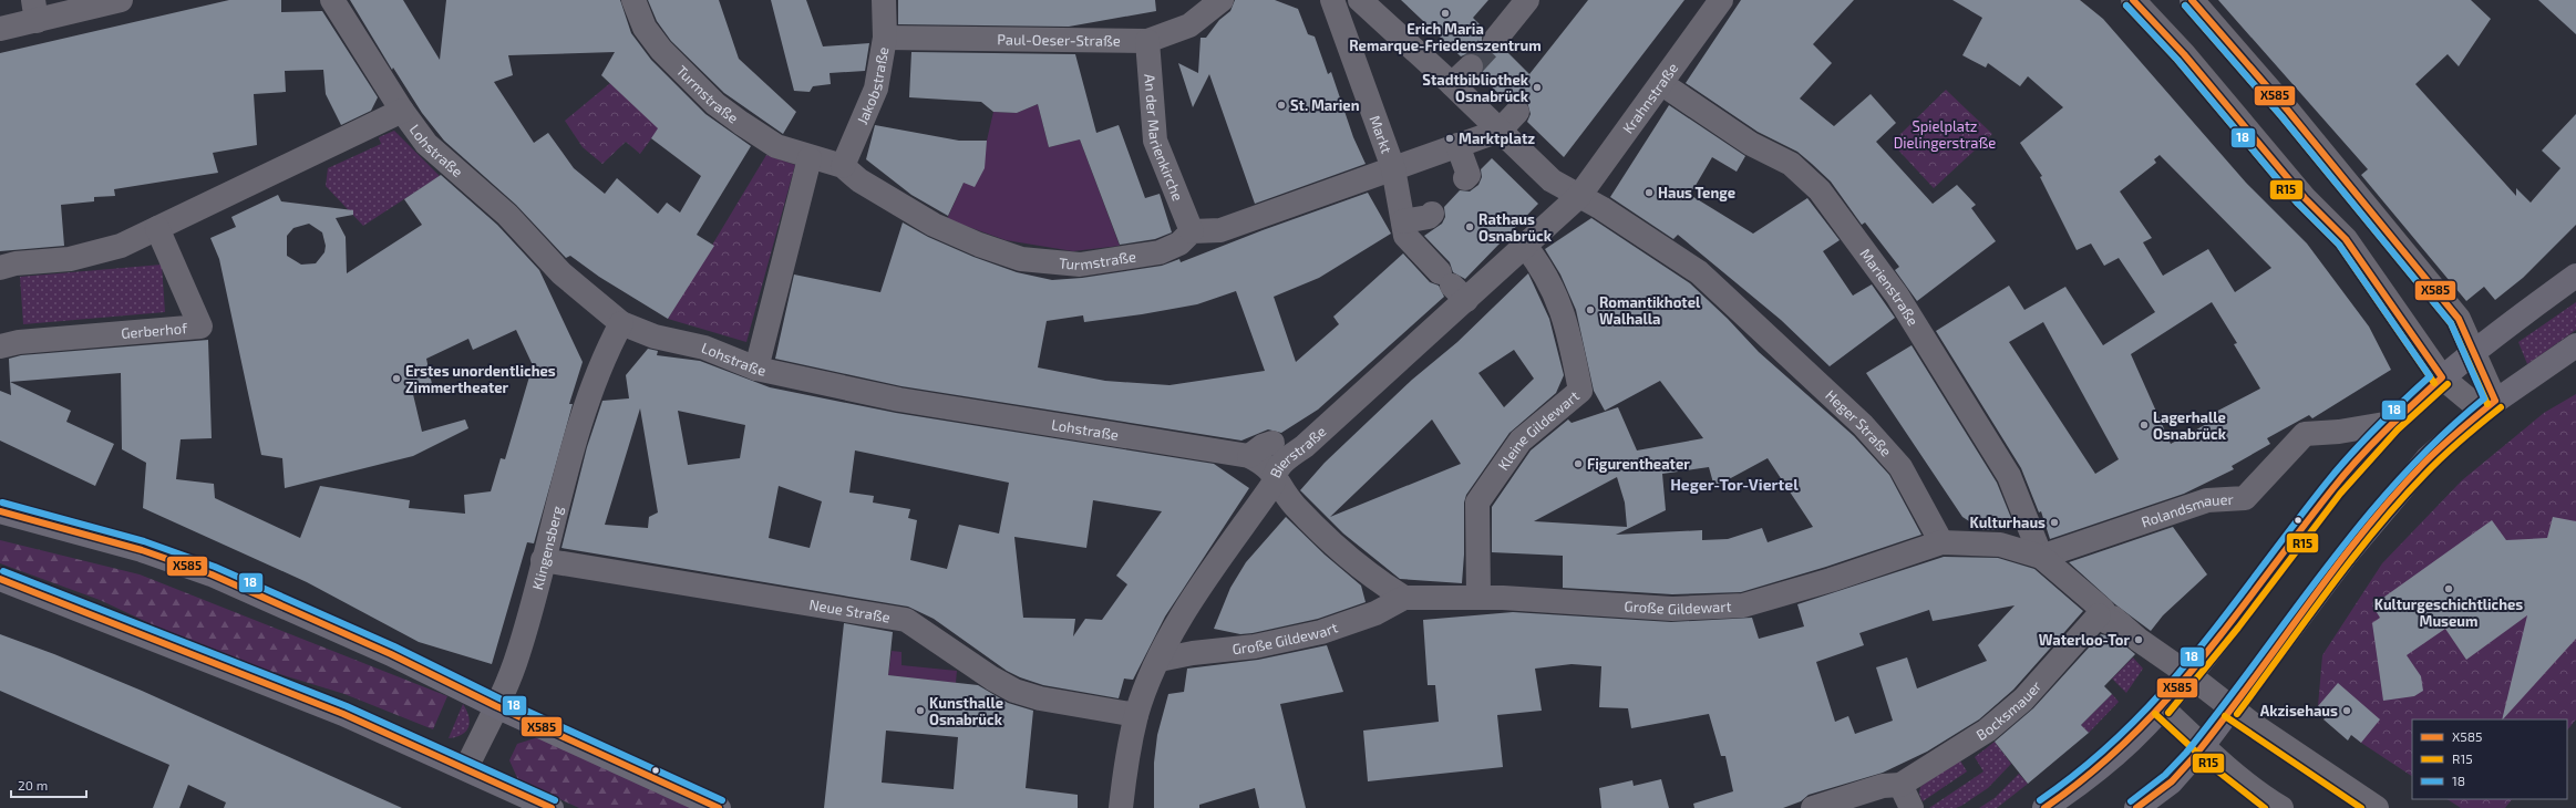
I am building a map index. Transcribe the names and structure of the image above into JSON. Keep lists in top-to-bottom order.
{
  "streets": {
    "street": [
      "Paul-Oeser-Straße",
      "Jakobstraße",
      "Turmstraße",
      "Krahnstraße",
      "Markt",
      "An der Marienkirche",
      "Lohstraße",
      "Marienstraße",
      "Gerberhof",
      "Heger Straße",
      "Kleine Gildewart",
      "Bierstraße",
      "Rolandsmauer",
      "Klingensberg",
      "Große Gildewart",
      "Neue Straße",
      "Bocksmauer"
    ]
  },
  "crossings": [
    ["Paul-Oeser-Straße", "Jakobstraße"],
    ["Paul-Oeser-Straße", "An der Marienkirche"],
    ["Jakobstraße", "Turmstraße"],
    ["Turmstraße", "An der Marienkirche"],
    ["Krahnstraße", "Marienstraße"],
    ["Krahnstraße", "Heger Straße"],
    ["Krahnstraße", "Bierstraße"],
    ["Markt", "Bierstraße"],
    ["Lohstraße", "Bierstraße"],
    ["Lohstraße", "Klingensberg"],
    ["Marienstraße", "Rolandsmauer"],
    ["Heger Straße", "Bierstraße"],
    ["Heger Straße", "Große Gildewart"],
    ["Kleine Gildewart", "Bierstraße"],
    ["Kleine Gildewart", "Große Gildewart"],
    ["Bierstraße", "Große Gildewart"],
    ["Bierstraße", "Neue Straße"],
    ["Klingensberg", "Neue Straße"]
  ],
  "districts": ["Heger-Tor-Viertel"],
  "parks": ["Spielplatz Dielingerstraße"],
  "places": [
    "Erich Maria Remarque-Friedenszentrum",
    "Stadtbibliothek Osnabrück",
    "St. Marien",
    "Marktplatz",
    "Haus Tenge",
    "Rathaus Osnabrück",
    "Romantikhotel Walhalla",
    "Erstes unordentliches Zimmertheater",
    "Lagerhalle Osnabrück",
    "Figurentheater",
    "Kulturhaus",
    "Kulturgeschichtliches Museum",
    "Waterloo-Tor",
    "Kunsthalle Osnabrück",
    "Akzisehaus"
  ],
  "lines": ["transit line X585", "transit line R15", "transit line 18"],
  "legend": ["X585", "R15", "18"],
  "scale_bar": "20 m"
}
